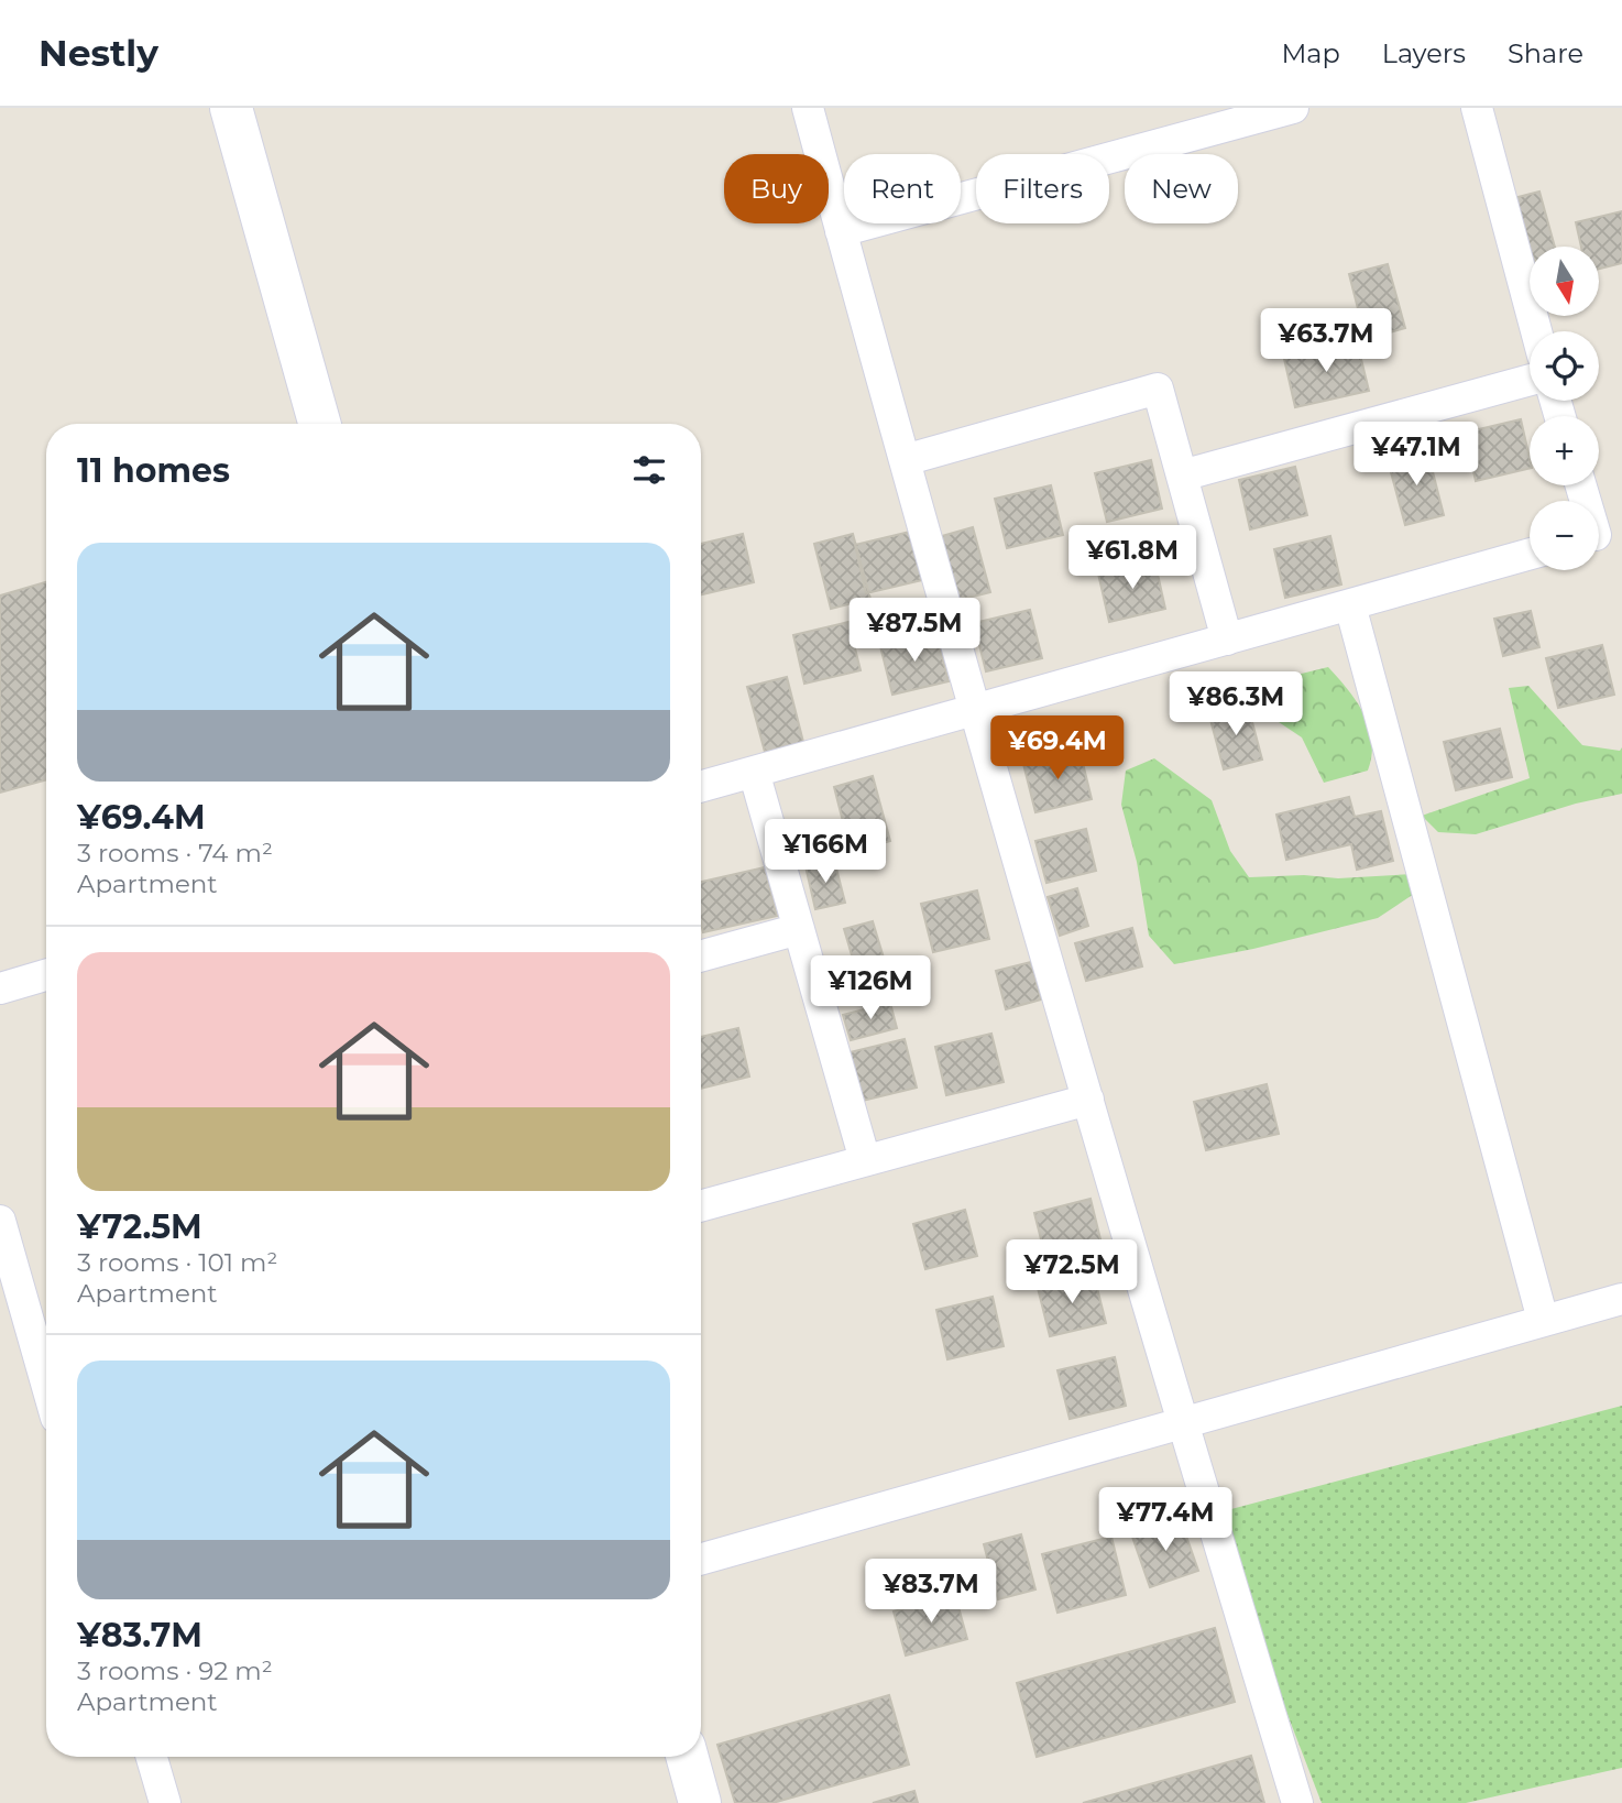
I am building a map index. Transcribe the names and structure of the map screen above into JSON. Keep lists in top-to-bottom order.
{
  "north": "bottom",
  "page": {
    "header": "Nestly",
    "nav": ["Map", "Layers", "Share"],
    "chip": [
      "Buy",
      "Rent",
      "Filters",
      "New"
    ],
    "map_buttons": ["+", "−"],
    "price": [
      "¥63.7M",
      "¥47.1M",
      "¥61.8M",
      "¥87.5M",
      "¥86.3M",
      "¥69.4M",
      "¥166M",
      "¥126M",
      "¥72.5M",
      "¥77.4M",
      "¥83.7M"
    ],
    "heading": "11 homes",
    "list": [
      {
        "name": "¥69.4M",
        "note": "3 rooms · 74 m² · Apartment"
      },
      {
        "name": "¥72.5M",
        "note": "3 rooms · 101 m² · Apartment"
      },
      {
        "name": "¥83.7M",
        "note": "3 rooms · 92 m² · Apartment"
      }
    ]
  }
}
